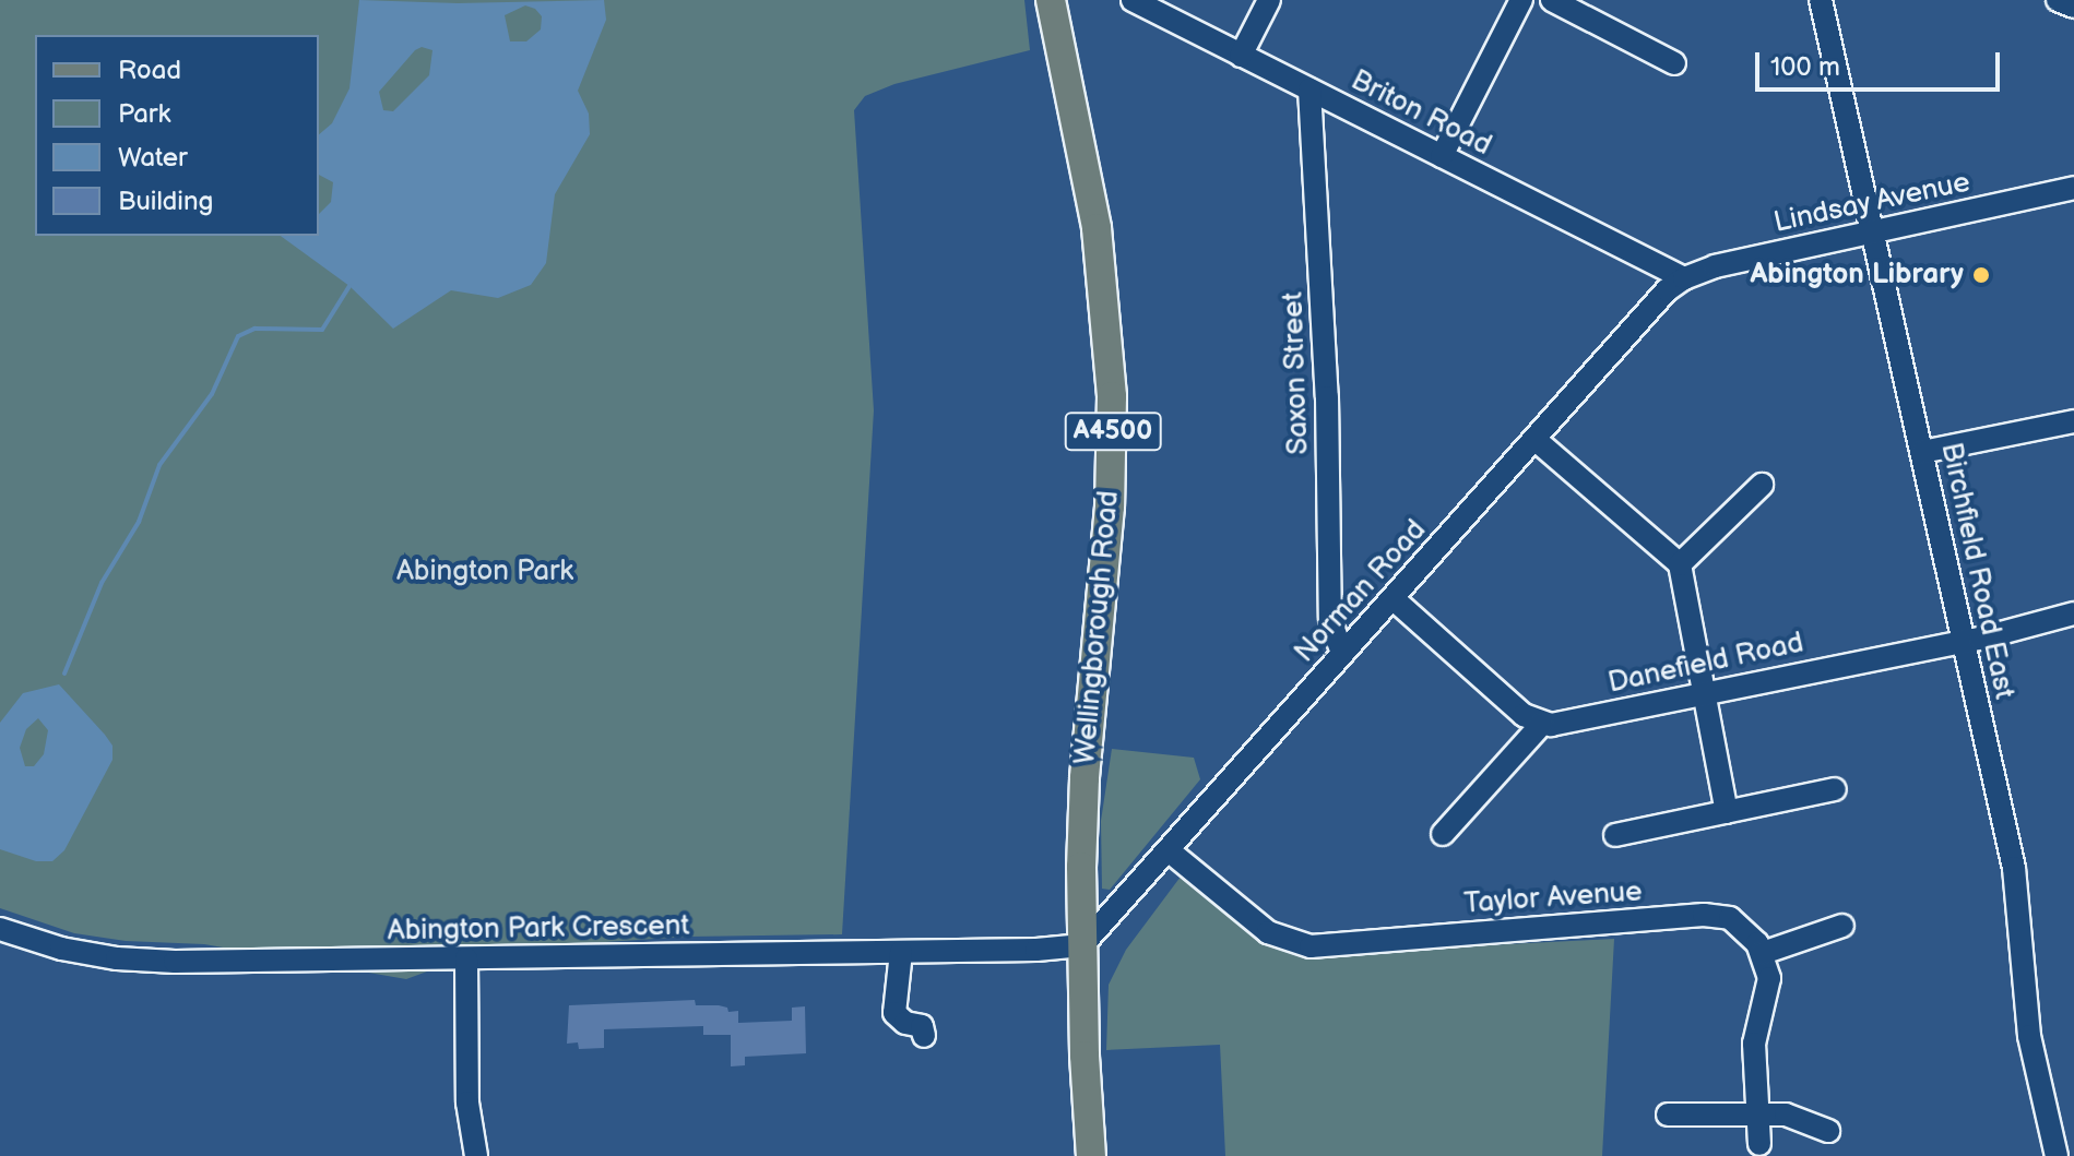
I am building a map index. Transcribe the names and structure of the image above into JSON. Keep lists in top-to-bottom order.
{
  "streets": {
    "main road": ["A4500", "Wellingborough Road"],
    "street": [
      "Briton Road",
      "Lindsay Avenue",
      "Saxon Street",
      "Birchfield Road East",
      "Norman Road",
      "Danefield Road",
      "Taylor Avenue",
      "Abington Park Crescent"
    ]
  },
  "crossings": [
    ["Briton Road", "Lindsay Avenue"],
    ["Briton Road", "Saxon Street"],
    ["Briton Road", "Norman Road"],
    ["Lindsay Avenue", "Birchfield Road East"],
    ["Lindsay Avenue", "Norman Road"],
    ["Saxon Street", "Norman Road"],
    ["Birchfield Road East", "Danefield Road"],
    ["Norman Road", "Wellingborough Road"],
    ["Norman Road", "Taylor Avenue"],
    ["Norman Road", "Abington Park Crescent"],
    ["Wellingborough Road", "Abington Park Crescent"]
  ],
  "parks": ["Abington Park"],
  "places": ["Abington Library"],
  "legend": [
    "Road",
    "Park",
    "Water",
    "Building"
  ],
  "scale_bar": "100 m"
}
